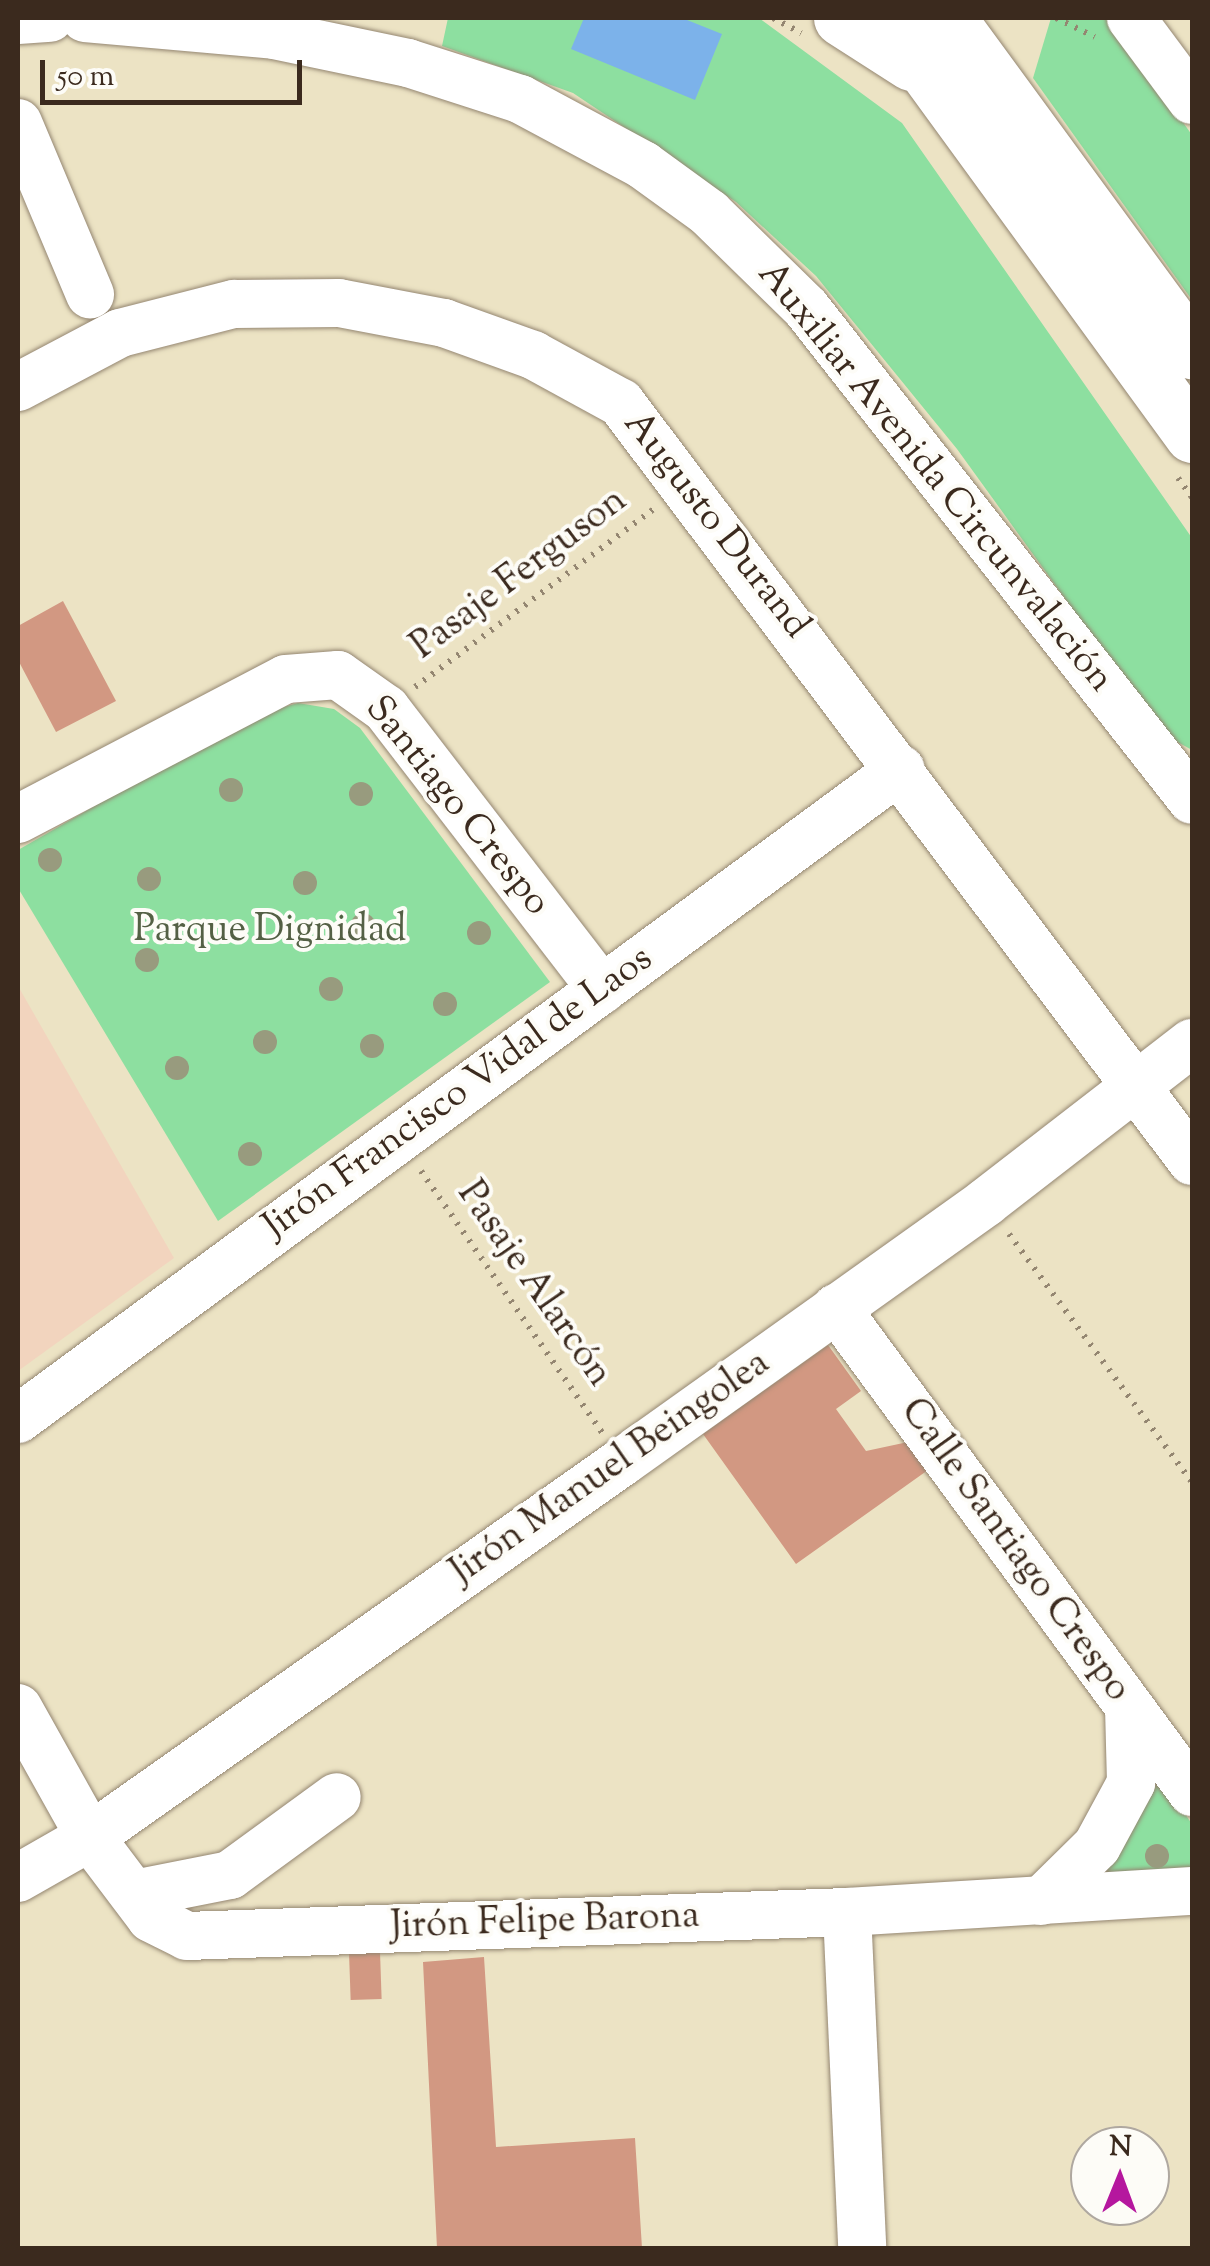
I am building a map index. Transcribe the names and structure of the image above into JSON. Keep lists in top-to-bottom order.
{
  "streets": {
    "street": [
      "Auxiliar Avenida Circunvalación",
      "Augusto Durand",
      "Santiago Crespo",
      "Jirón Francisco Vidal de Laos",
      "Jirón Manuel Beingolea",
      "Calle Santiago Crespo",
      "Jirón Felipe Barona"
    ],
    "path": ["Pasaje Ferguson", "Pasaje Alarcón"]
  },
  "crossings": [
    ["Augusto Durand", "Pasaje Ferguson"],
    ["Augusto Durand", "Jirón Francisco Vidal de Laos"],
    ["Augusto Durand", "Jirón Manuel Beingolea"],
    ["Pasaje Ferguson", "Santiago Crespo"],
    ["Santiago Crespo", "Jirón Francisco Vidal de Laos"],
    ["Jirón Francisco Vidal de Laos", "Pasaje Alarcón"],
    ["Pasaje Alarcón", "Jirón Manuel Beingolea"],
    ["Jirón Manuel Beingolea", "Calle Santiago Crespo"],
    ["Jirón Manuel Beingolea", "Jirón Felipe Barona"]
  ],
  "parks": ["Parque Dignidad"],
  "scale_bar": "50 m",
  "north": "top"
}
